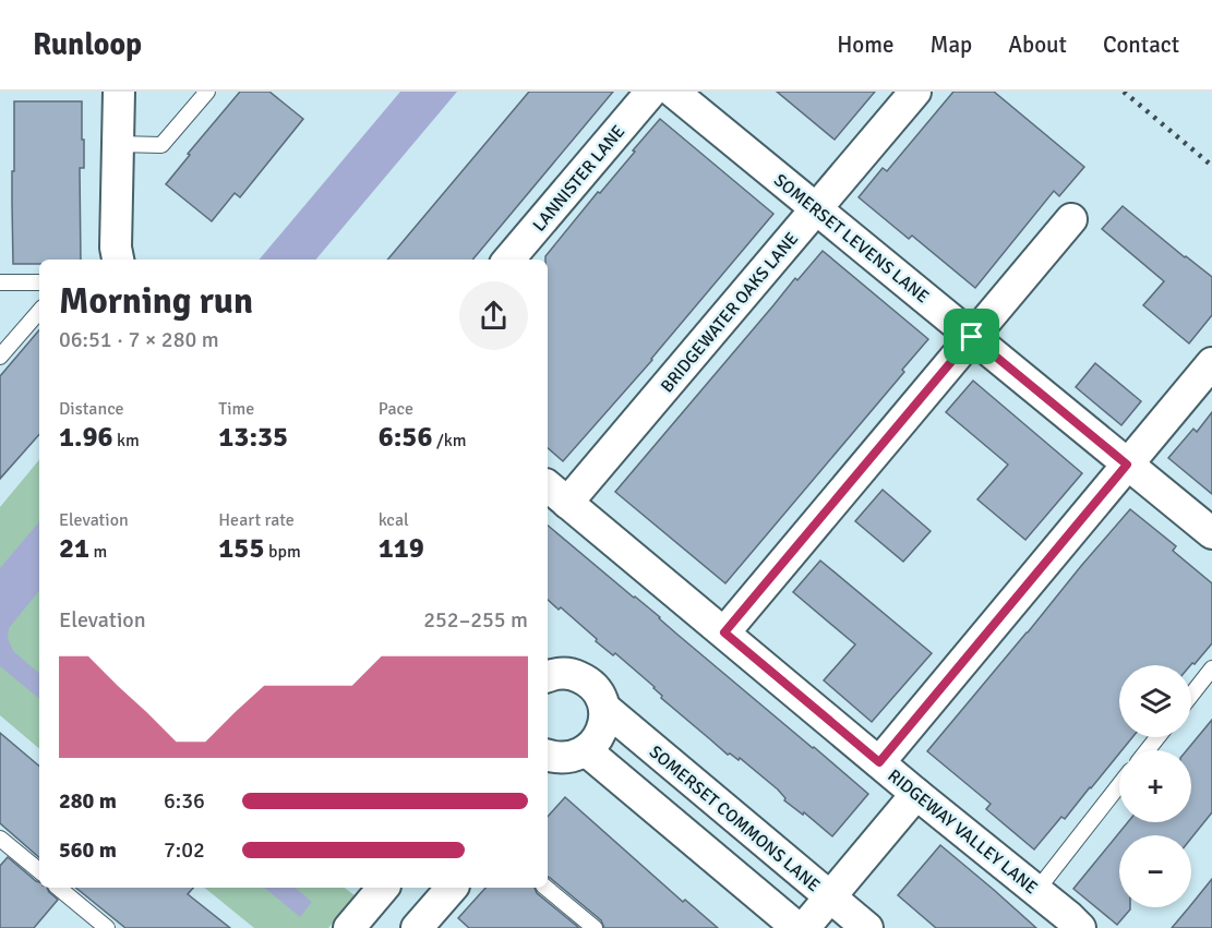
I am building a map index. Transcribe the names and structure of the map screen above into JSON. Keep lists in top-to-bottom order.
{
  "streets": {
    "street": [
      "LANNISTER LANE",
      "SOMERSET LEVENS LANE",
      "BRIDGEWATER OAKS LANE",
      "SOMERSET COMMONS LANE",
      "RIDGEWAY VALLEY LANE"
    ]
  },
  "crossings": [
    ["SOMERSET LEVENS LANE", "BRIDGEWATER OAKS LANE"],
    ["BRIDGEWATER OAKS LANE", "RIDGEWAY VALLEY LANE"]
  ],
  "page": {
    "header": "Runloop",
    "nav": [
      "Home",
      "Map",
      "About",
      "Contact"
    ],
    "heading": ["Morning run", "06:51 · 7 × 280 m"],
    "stats": [
      ["Distance", "1.96 km"],
      ["Time", "13:35"],
      ["Pace", "6:56 /km"],
      ["Elevation", "21 m"],
      ["Heart rate", "155 bpm"],
      ["kcal", "119"]
    ],
    "chart": ["Elevation", "252–255 m"],
    "map_buttons": ["+", "−"],
    "list": [
      {
        "name": "280 m",
        "note": "6:36"
      },
      {
        "name": "560 m",
        "note": "7:02"
      }
    ]
  }
}
